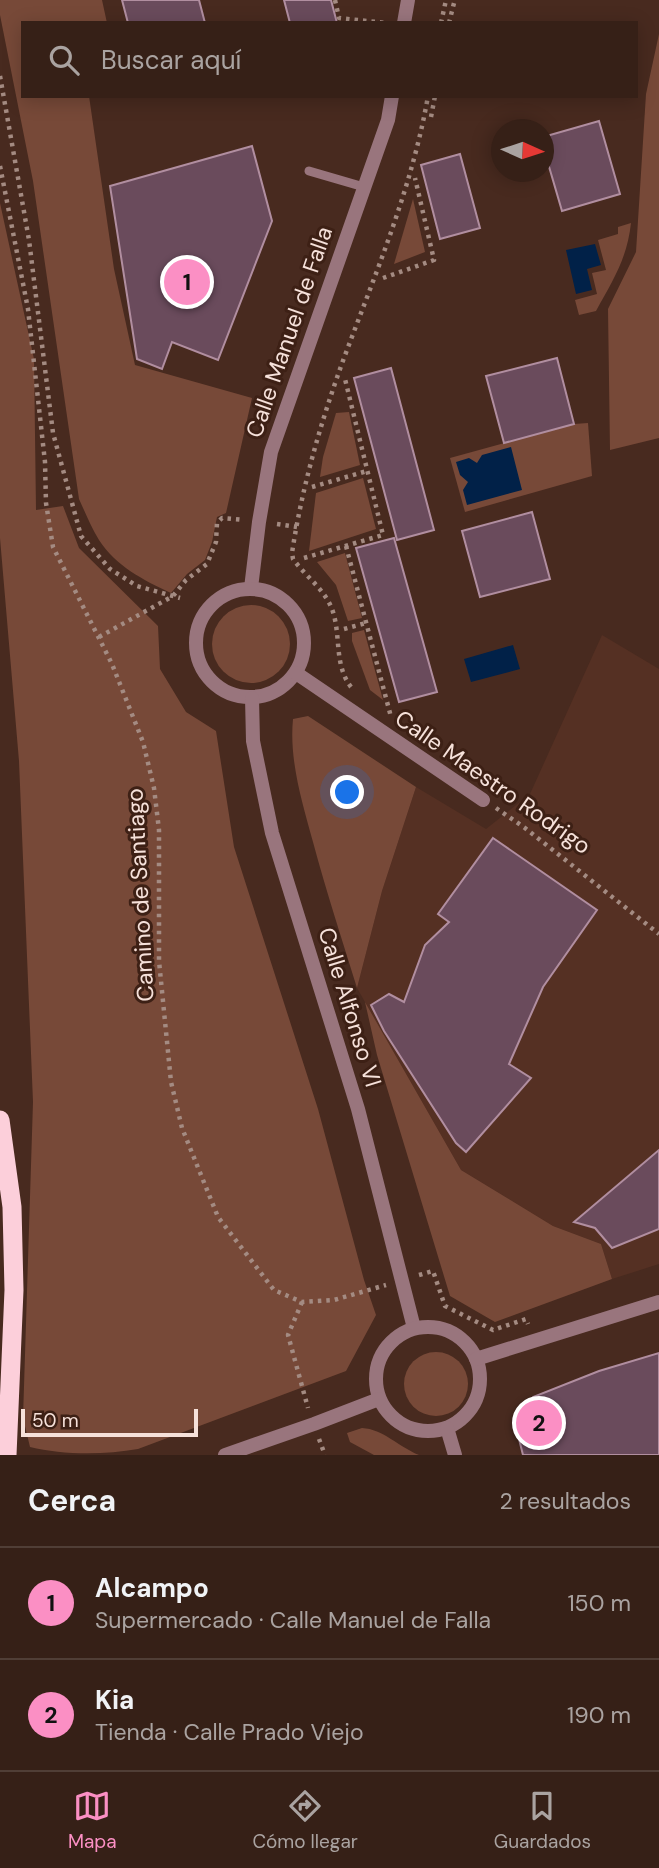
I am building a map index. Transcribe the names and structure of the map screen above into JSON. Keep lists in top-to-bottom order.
{
  "streets": {
    "street": ["Calle Manuel de Falla", "Calle Maestro Rodrigo", "Calle Alfonso VI"],
    "path": ["Camino de Santiago"]
  },
  "crossings": [
    ["Calle Manuel de Falla", "Calle Maestro Rodrigo"],
    ["Calle Manuel de Falla", "Calle Alfonso VI"],
    ["Calle Maestro Rodrigo", "Calle Alfonso VI"]
  ],
  "scale_bar": "50 m",
  "north": "right",
  "page": {
    "search": "Buscar aquí",
    "pins": ["1", "2"],
    "scale": "50 m",
    "heading": ["Cerca", "2 resultados"],
    "list": [
      {
        "mark": "1",
        "name": "Alcampo",
        "note": "Supermercado · Calle Manuel de Falla",
        "value": "150 m"
      },
      {
        "mark": "2",
        "name": "Kia",
        "note": "Tienda · Calle Prado Viejo",
        "value": "190 m"
      }
    ],
    "nav": ["Mapa", "Cómo llegar", "Guardados"]
  }
}
